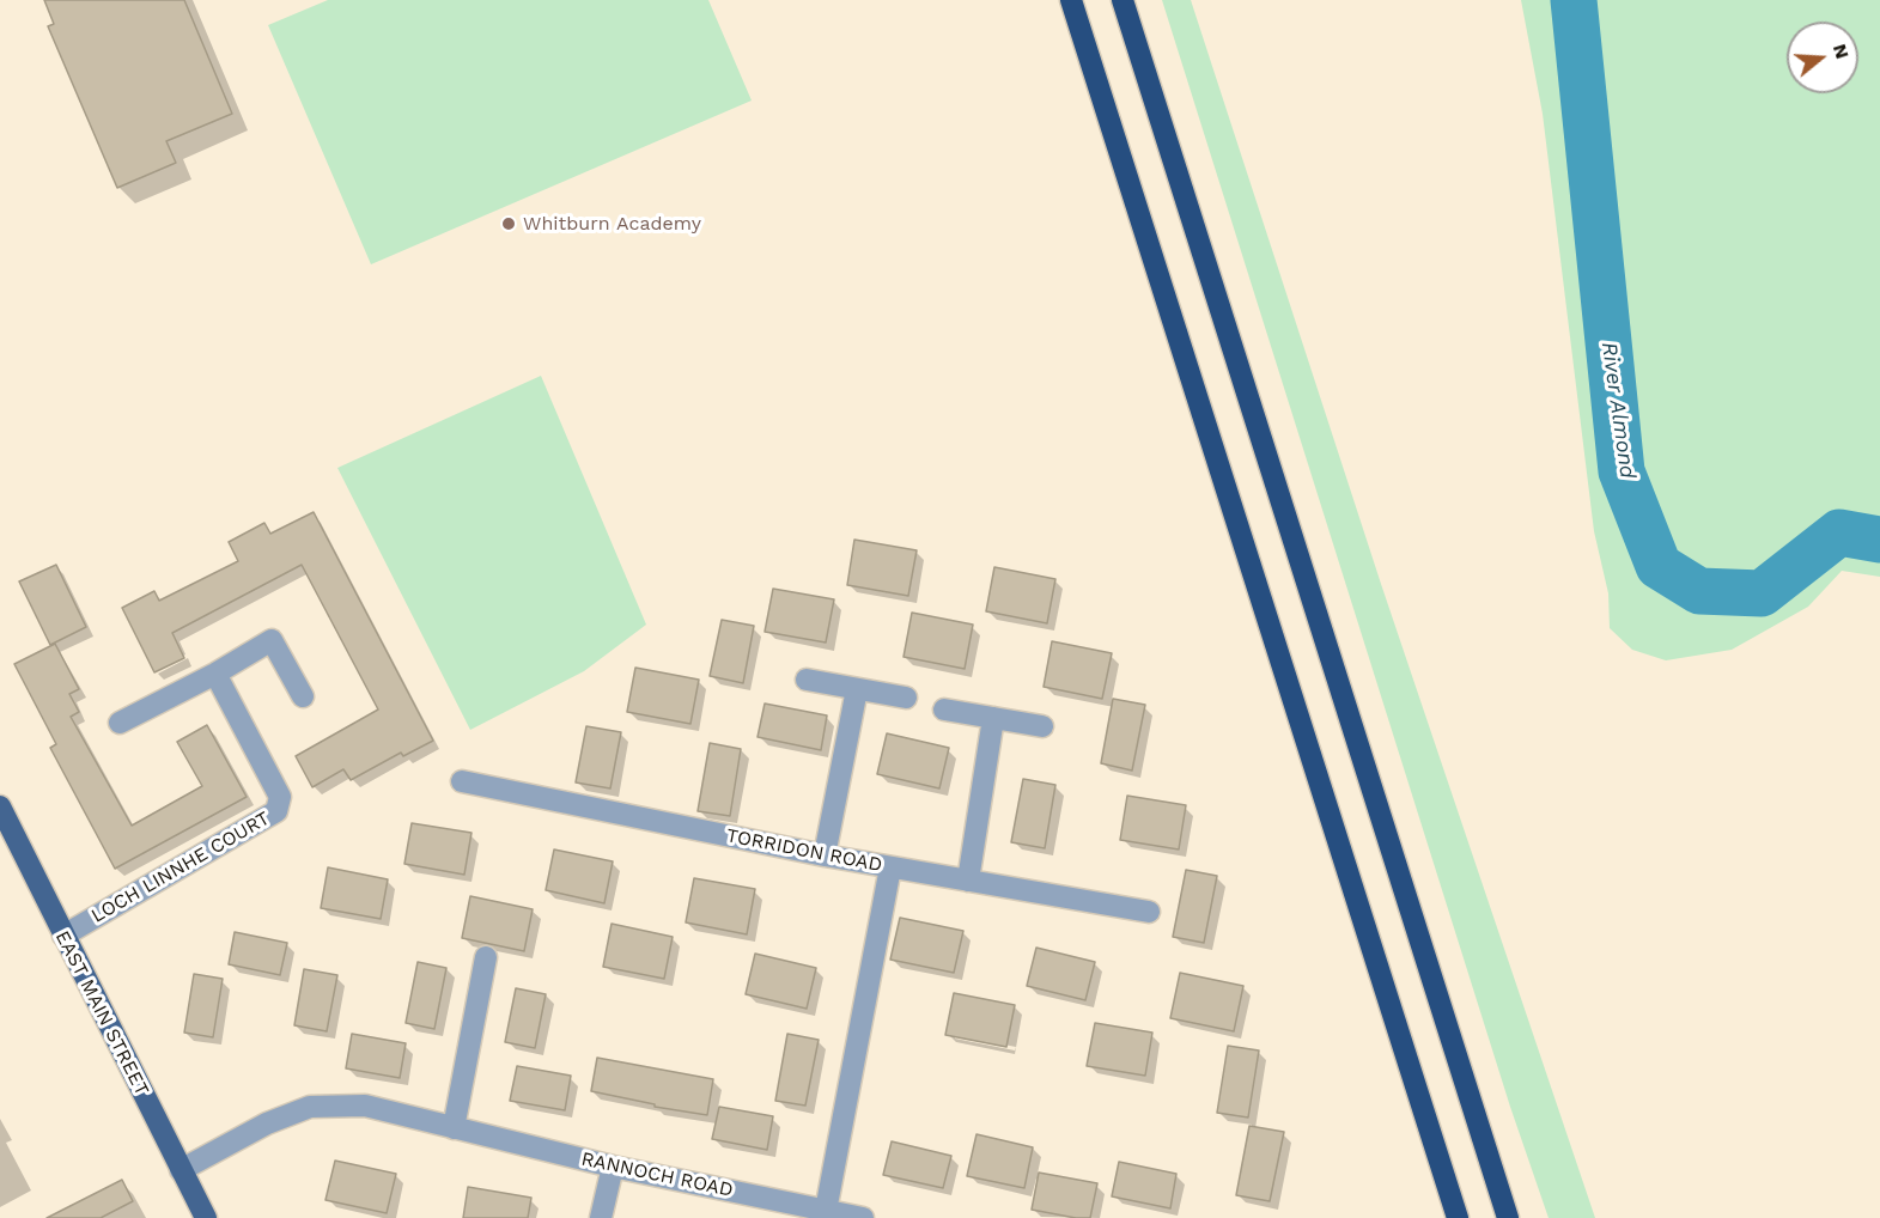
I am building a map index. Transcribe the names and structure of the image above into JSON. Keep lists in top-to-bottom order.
{
  "streets": {
    "main road": ["EAST MAIN STREET"],
    "street": ["TORRIDON ROAD", "LOCH LINNHE COURT", "RANNOCH ROAD"]
  },
  "crossings": [
    ["LOCH LINNHE COURT", "EAST MAIN STREET"],
    ["EAST MAIN STREET", "RANNOCH ROAD"]
  ],
  "water": ["River Almond"],
  "places": ["Whitburn Academy"],
  "north": "right"
}
